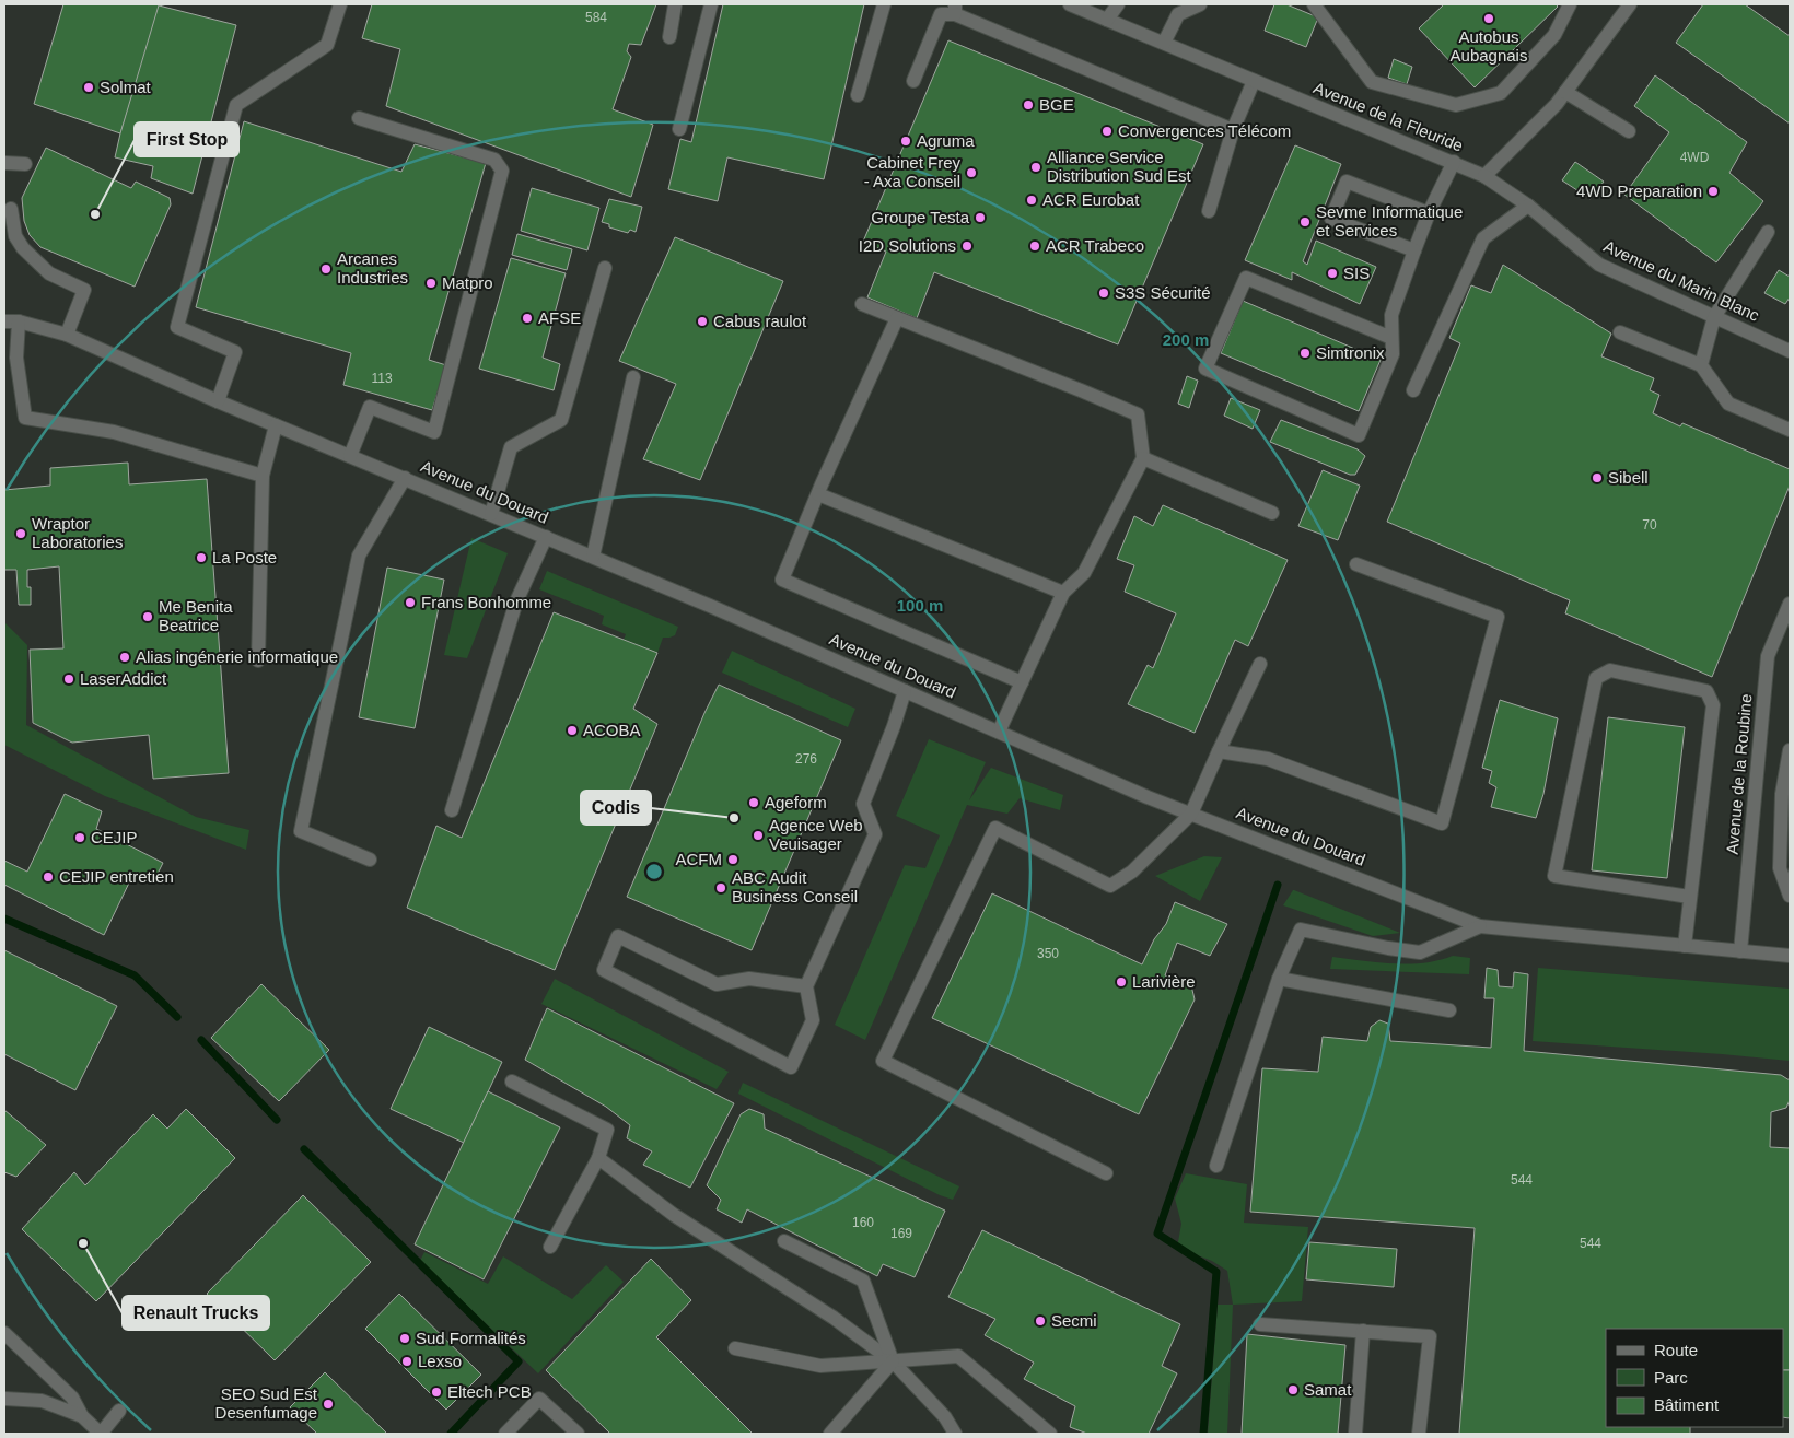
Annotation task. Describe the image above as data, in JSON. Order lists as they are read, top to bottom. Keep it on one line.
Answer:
{"streets":{"street":["Avenue de la Fleuride","Avenue du Marin Blanc","Avenue du Douard","Avenue de la Roubine"]},"crossings":[["Avenue de la Fleuride","Avenue du Marin Blanc"],["Avenue du Douard","Avenue de la Roubine"]],"places":["Autobus Aubagnais","Solmat","BGE","Convergences Télécom","Agruma","Alliance Service Distribution Sud Est","Cabinet Frey - Axa Conseil","4WD Preparation","ACR Eurobat","First Stop","Groupe Testa","Sevme Informatique et Services","I2D Solutions","ACR Trabeco","Arcanes Industries","SIS","Matpro","S3S Sécurité","AFSE","Cabus raulot","Simtronix","Sibell","Wraptor Laboratories","La Poste","Frans Bonhomme","Me Benita Beatrice","Alias ingénerie informatique","LaserAddict","ACOBA","Ageform","Codis","Agence Web Veuisager","CEJIP","ACFM","CEJIP entretien","ABC Audit Business Conseil","Larivière","Renault Trucks","Secmi","Sud Formalités","Lexso","Samat","Eltech PCB","SEO Sud Est Desenfumage"],"house_numbers":["584","4WD","113","70","276","350","544","160","169","544"],"legend":["Route","Parc","Bâtiment"],"rings":["200 m","100 m"]}
